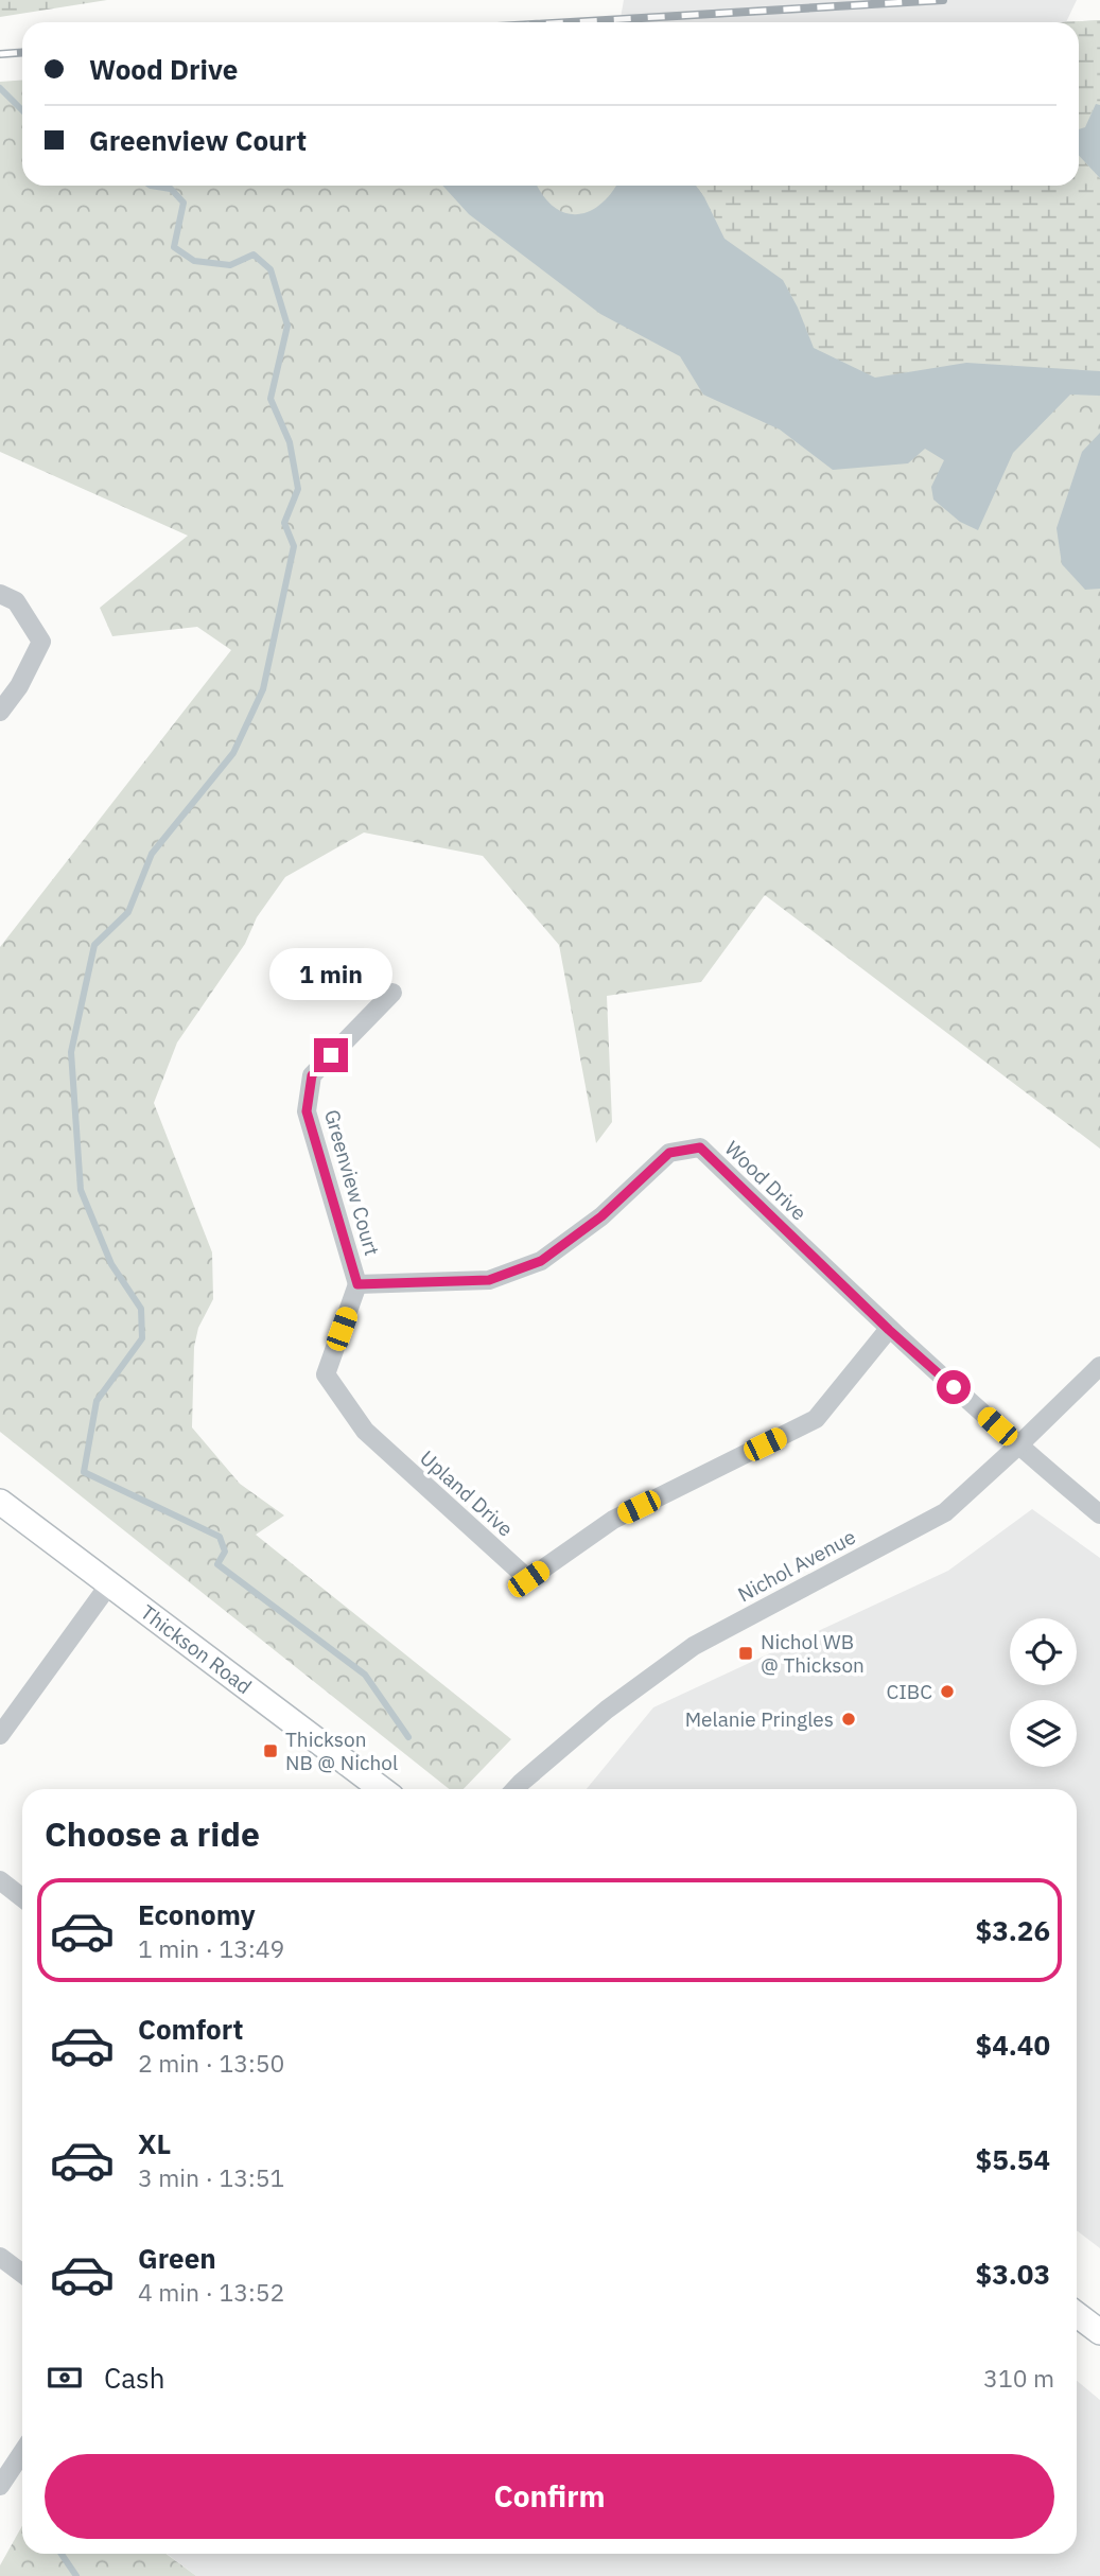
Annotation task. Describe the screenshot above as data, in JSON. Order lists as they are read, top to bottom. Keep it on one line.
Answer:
{"streets":{"main road":["Thickson Road"],"street":["Wood Drive","Greenview Court","Upland Drive","Nichol Avenue"]},"crossings":[["Wood Drive","Greenview Court"],["Wood Drive","Upland Drive"],["Wood Drive","Nichol Avenue"],["Greenview Court","Upland Drive"]],"places":{"transit":["Nichol WB @ Thickson","Thickson NB @ Nichol"],"other":["CIBC","Melanie Pringles"]},"page":{"banner":["Wood Drive","Greenview Court"],"bubble":"1 min","heading":"Choose a ride","list":[{"name":"Economy","note":"1 min · 13:49","value":"$3.26"},{"name":"Comfort","note":"2 min · 13:50","value":"$4.40"},{"name":"XL","note":"3 min · 13:51","value":"$5.54"},{"name":"Green","note":"4 min · 13:52","value":"$3.03"}],"pay":["Cash","310 m"],"buttons":"Confirm"}}
